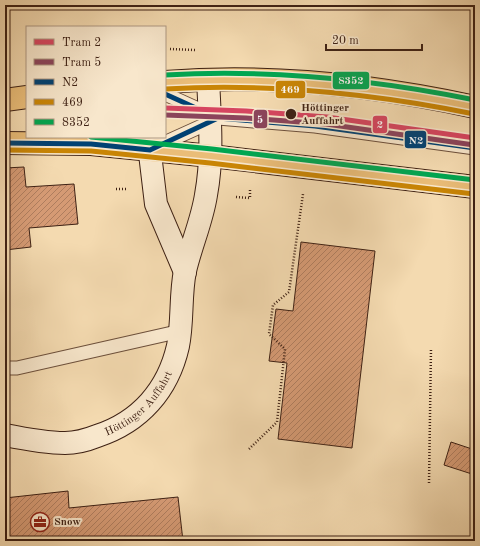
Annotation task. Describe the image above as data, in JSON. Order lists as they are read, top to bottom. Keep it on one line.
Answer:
{"streets":{"street":["Höttinger Auffahrt"]},"places":{"other":["Höttinger Auffahrt"],"office":["Snow"]},"lines":["transit line 8352","transit line 469","transit line N2","tram line 2","tram line 5"],"legend":["Tram 2","Tram 5","N2","469","8352"],"scale_bar":"20 m"}
